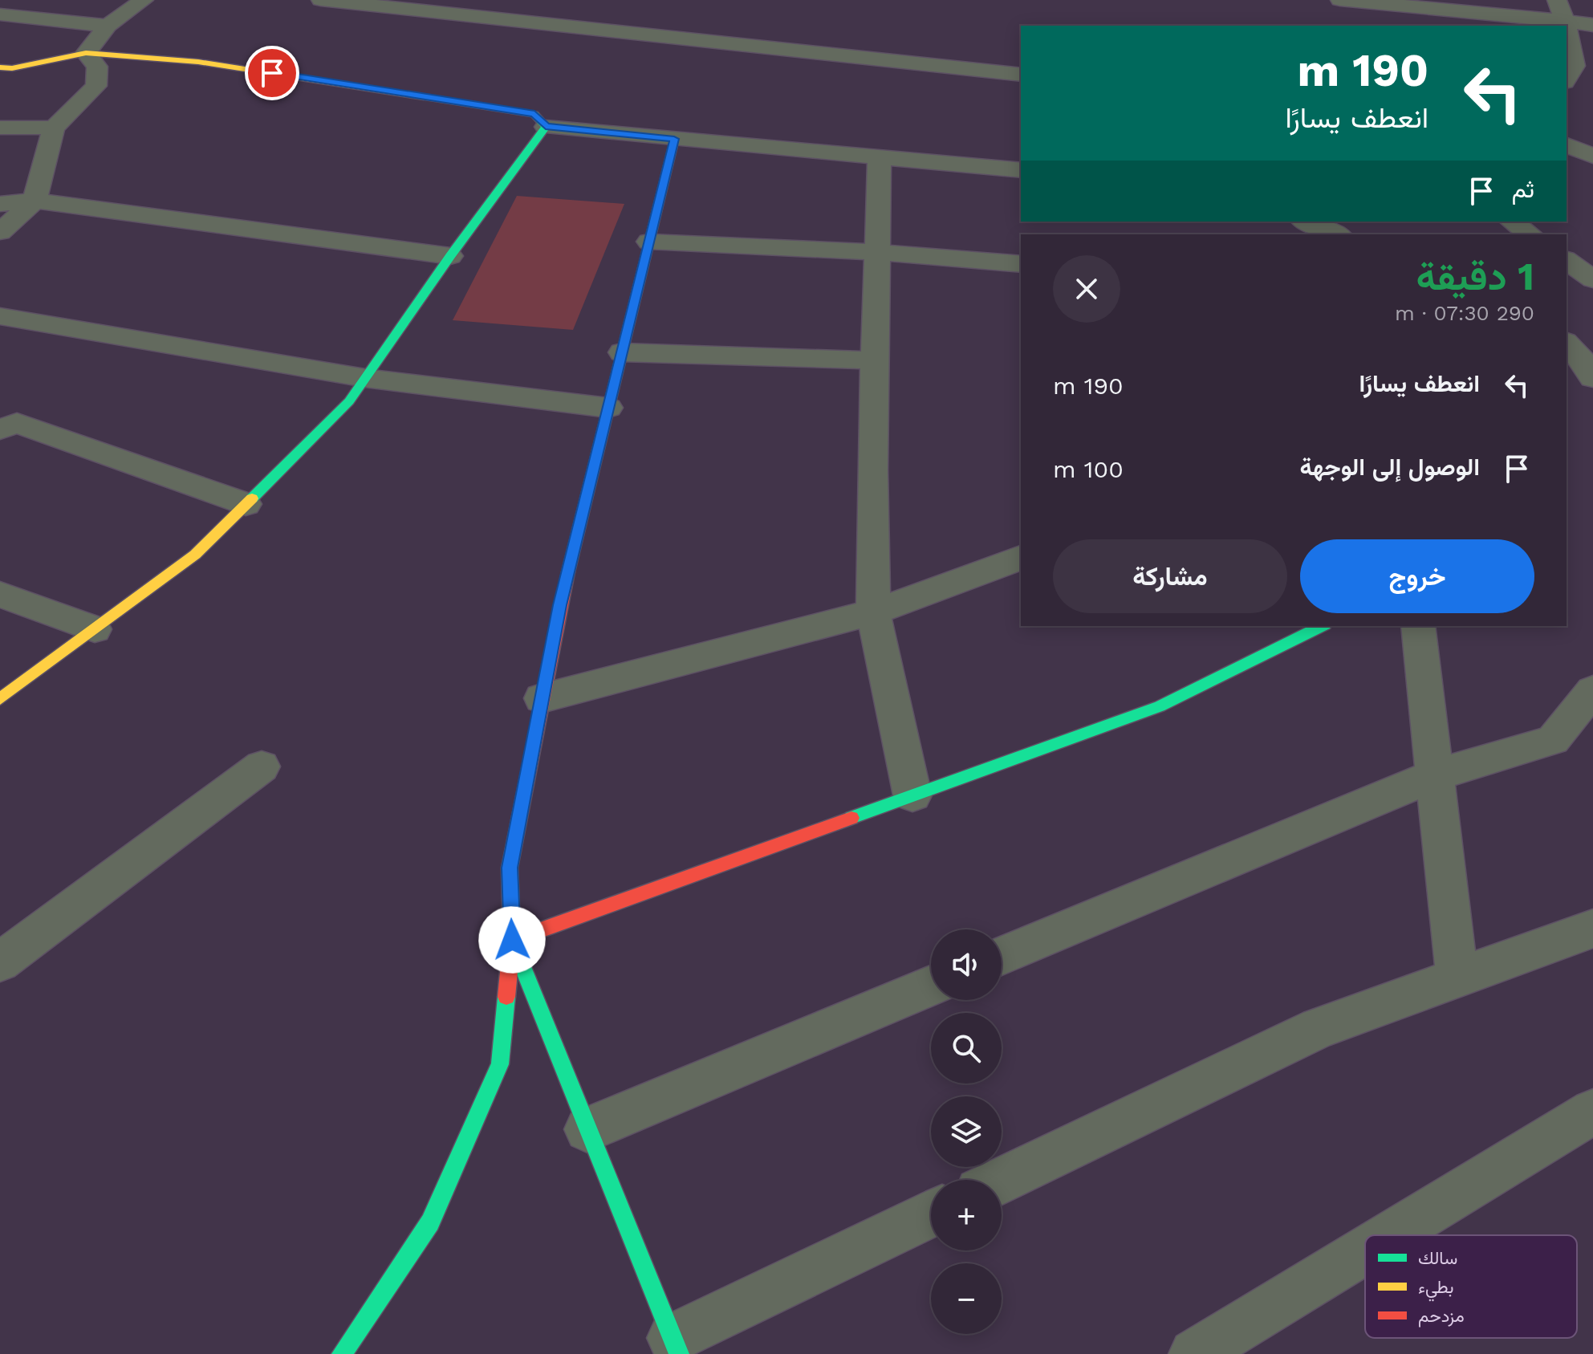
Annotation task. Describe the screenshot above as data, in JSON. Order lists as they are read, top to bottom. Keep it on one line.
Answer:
{"legend":["سالك","بطيء","مزدحم"],"page":{"turn":["190 m","انعطف يسارًا"],"then":"ثم","heading":["1 دقيقة","290 m · 07:30"],"list":[{"name":"انعطف يسارًا","value":"190 m"},{"name":"الوصول إلى الوجهة","value":"100 m"}],"buttons":["خروج","مشاركة"],"map_buttons":["+","−"]}}
